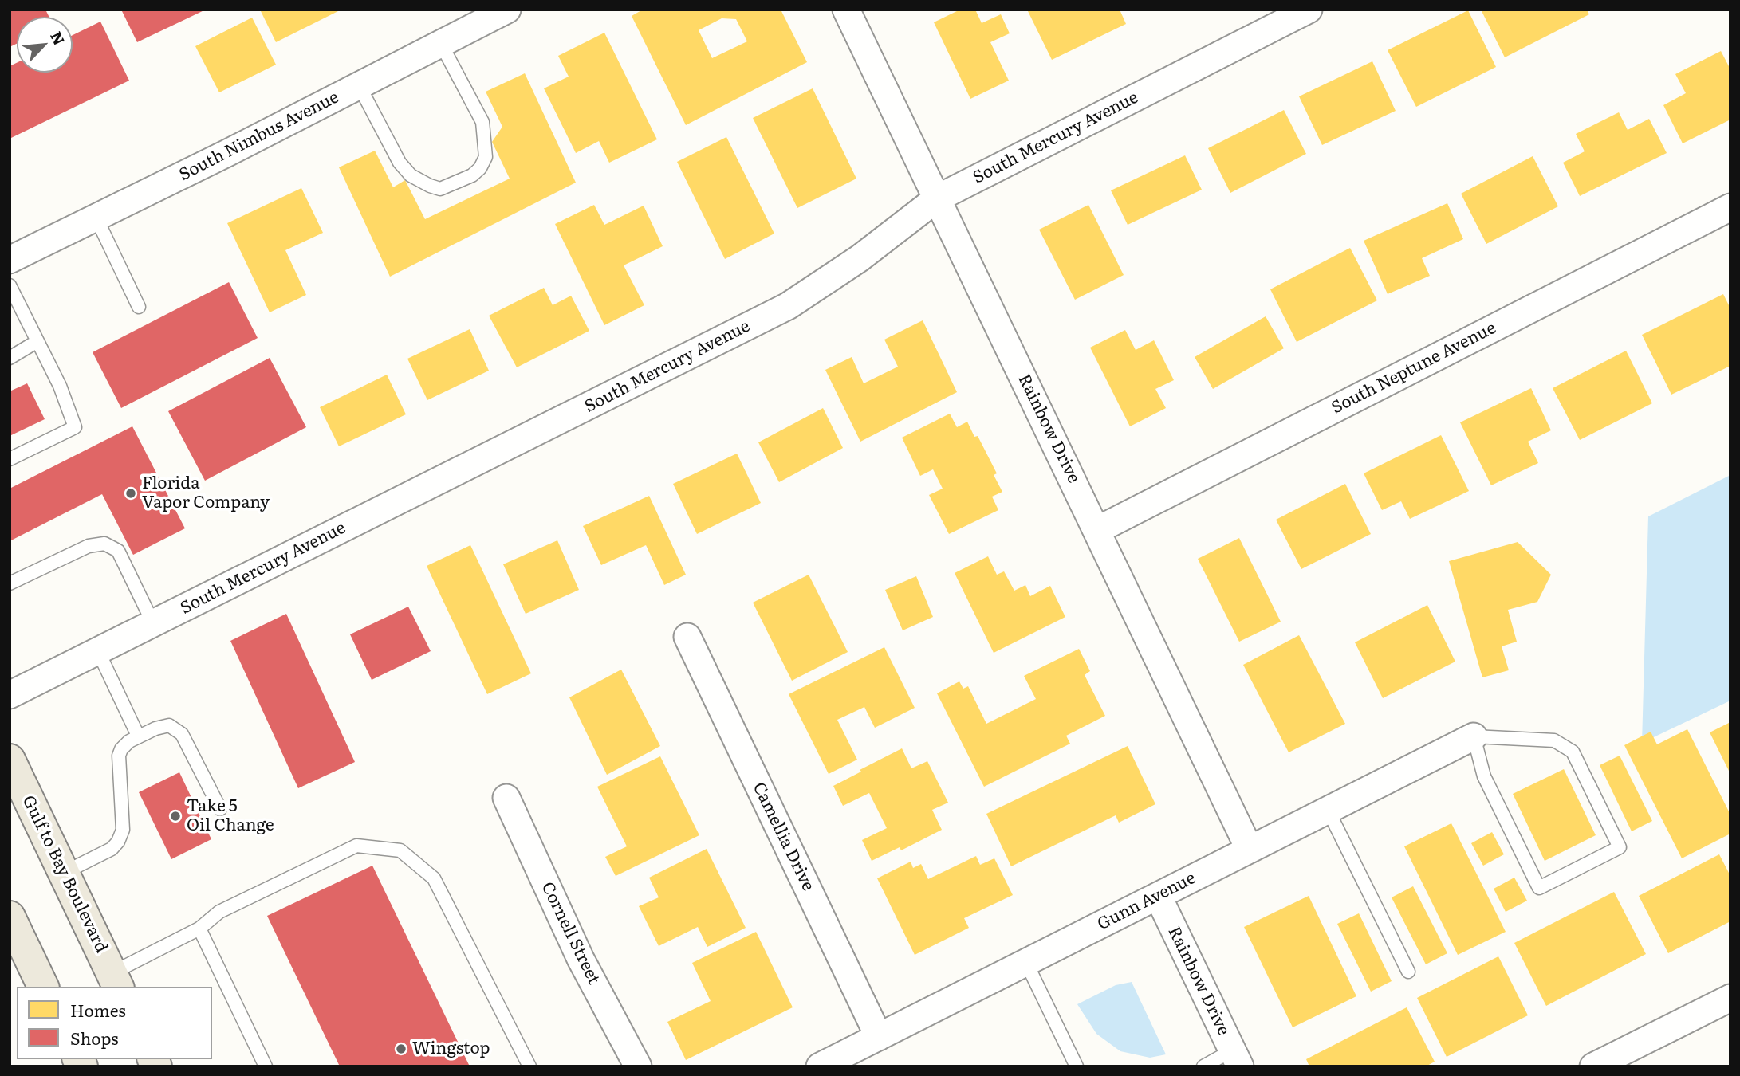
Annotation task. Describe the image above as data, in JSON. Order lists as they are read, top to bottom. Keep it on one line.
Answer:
{"streets":{"main road":["Gulf to Bay Boulevard"],"street":["South Nimbus Avenue","South Mercury Avenue","South Neptune Avenue","Rainbow Drive","Camellia Drive","Gunn Avenue","Cornell Street"]},"crossings":[["South Mercury Avenue","Rainbow Drive"],["South Neptune Avenue","Rainbow Drive"],["Rainbow Drive","Gunn Avenue"],["Camellia Drive","Gunn Avenue"]],"places":["Florida Vapor Company","Take 5 Oil Change","Wingstop"],"legend":["Homes","Shops"],"north":"top right"}
